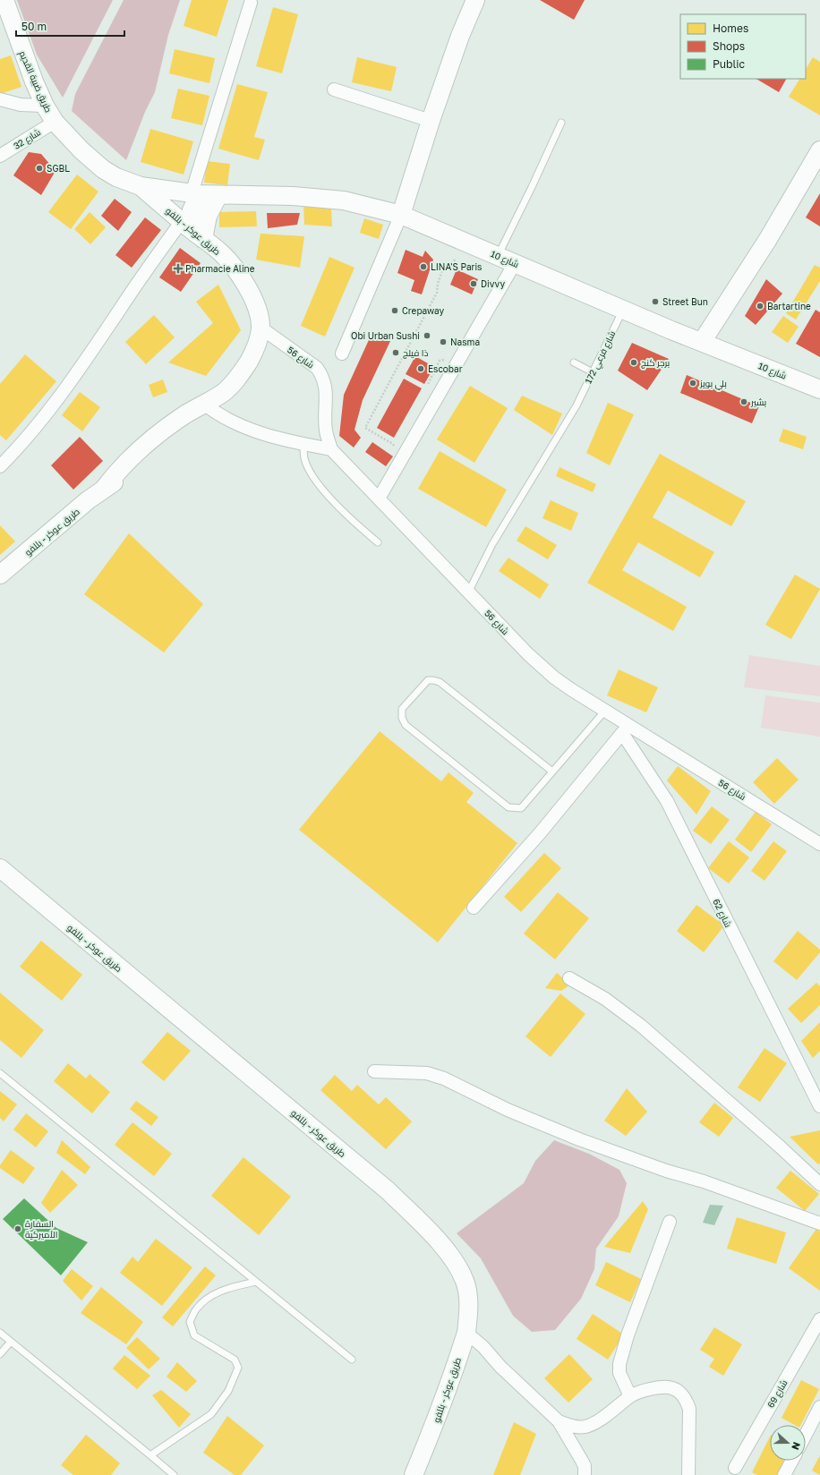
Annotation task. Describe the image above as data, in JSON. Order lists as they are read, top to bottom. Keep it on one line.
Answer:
{"streets":{"street":["طريق ضبية القديم","شارع 32","طريق عوكر - بللفو","شارع 10","شارع 56","شارع 62","شارع 69"],"lane":["شارع فرعي 172"]},"crossings":[["طريق ضبية القديم","شارع 32"],["طريق ضبية القديم","طريق عوكر - بللفو"],["طريق ضبية القديم","شارع 10"],["طريق عوكر - بللفو","شارع 10"],["طريق عوكر - بللفو","شارع 56"],["شارع 10","شارع فرعي 172"],["شارع 56","شارع فرعي 172"],["شارع 56","شارع 62"]],"places":{"other":["SGBL","LINA'S Paris","Divvy","Street Bun","Bartartine","Crepaway","Obi Urban Sushi","Nasma","ذا فيلج","برجر كنج","Escobar","بلي بويز","بشير","السفارة الأميركية"],"health":["Pharmacie Aline"]},"legend":["Homes","Shops","Public"],"scale_bar":"50 m","north":"right"}
